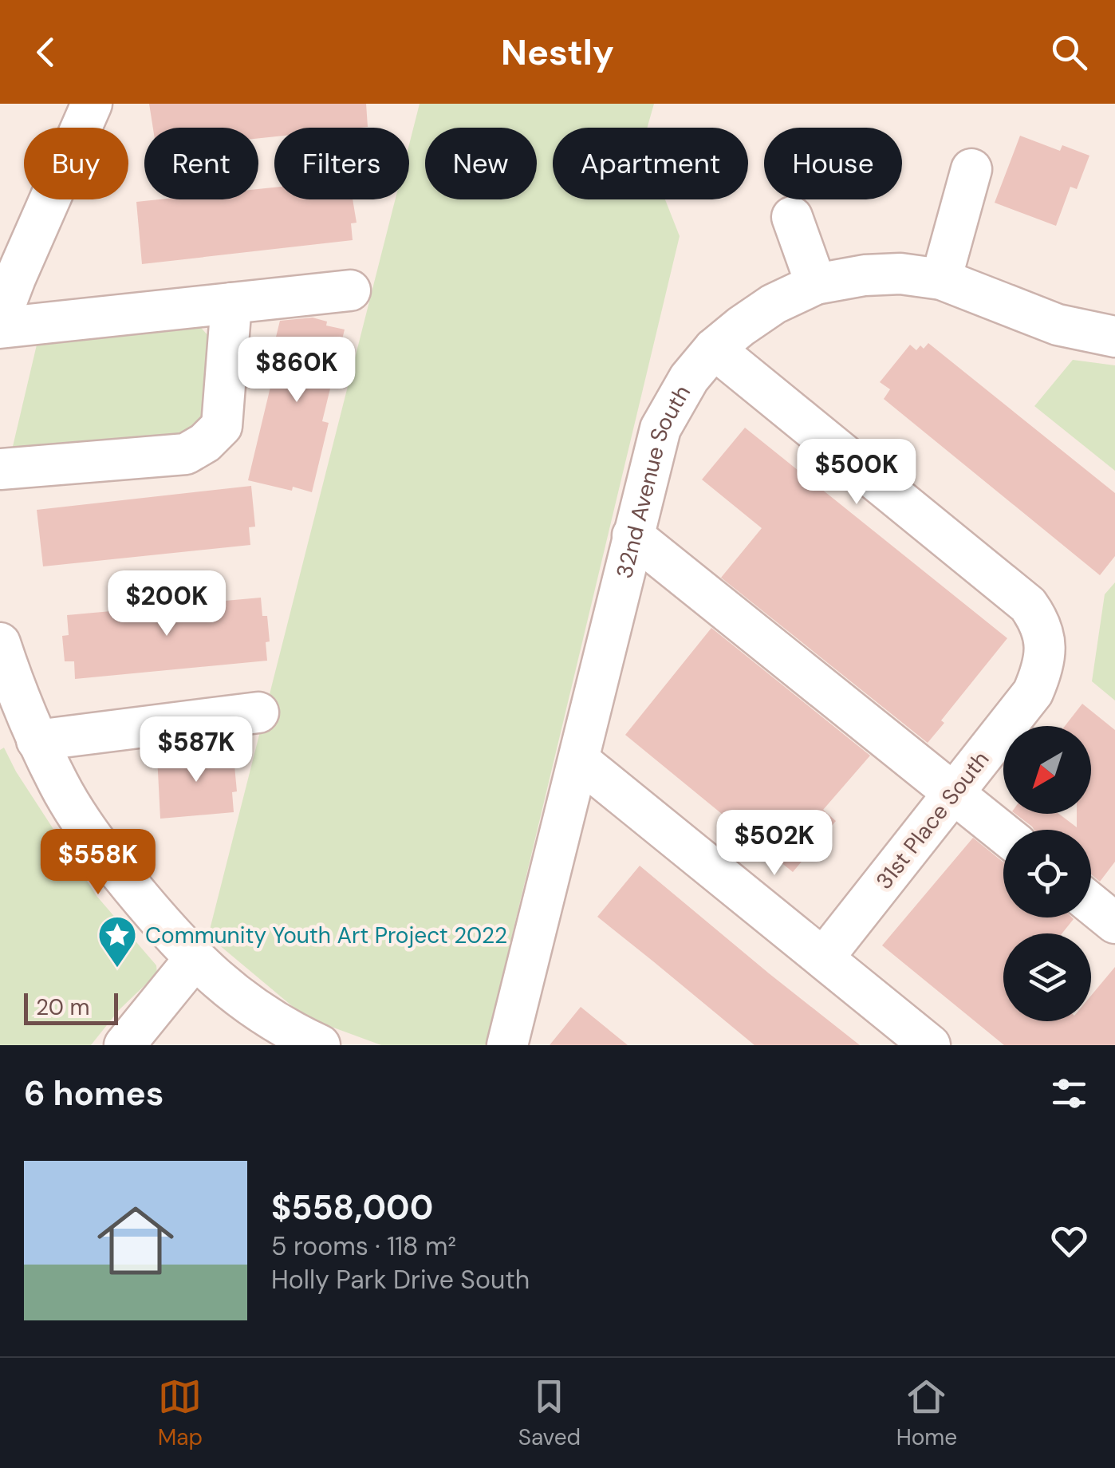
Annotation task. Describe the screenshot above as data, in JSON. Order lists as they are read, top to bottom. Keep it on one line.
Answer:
{"streets":{"street":["32nd Avenue South","31st Place South"]},"crossings":[["32nd Avenue South","31st Place South"]],"places":{"place":["Community Youth Art Project 2022"]},"scale_bar":"20 m","north":"bottom left","page":{"header":"Nestly","chip":["Buy","Rent","Filters","New","Apartment","House"],"price":["$860K","$500K","$200K","$587K","$502K","$558K"],"scale":"20 m","heading":"6 homes","list":[{"name":"$558,000","note":"5 rooms · 118 m² · Holly Park Drive South"}],"tabs":["Map","Saved","Home"]}}
